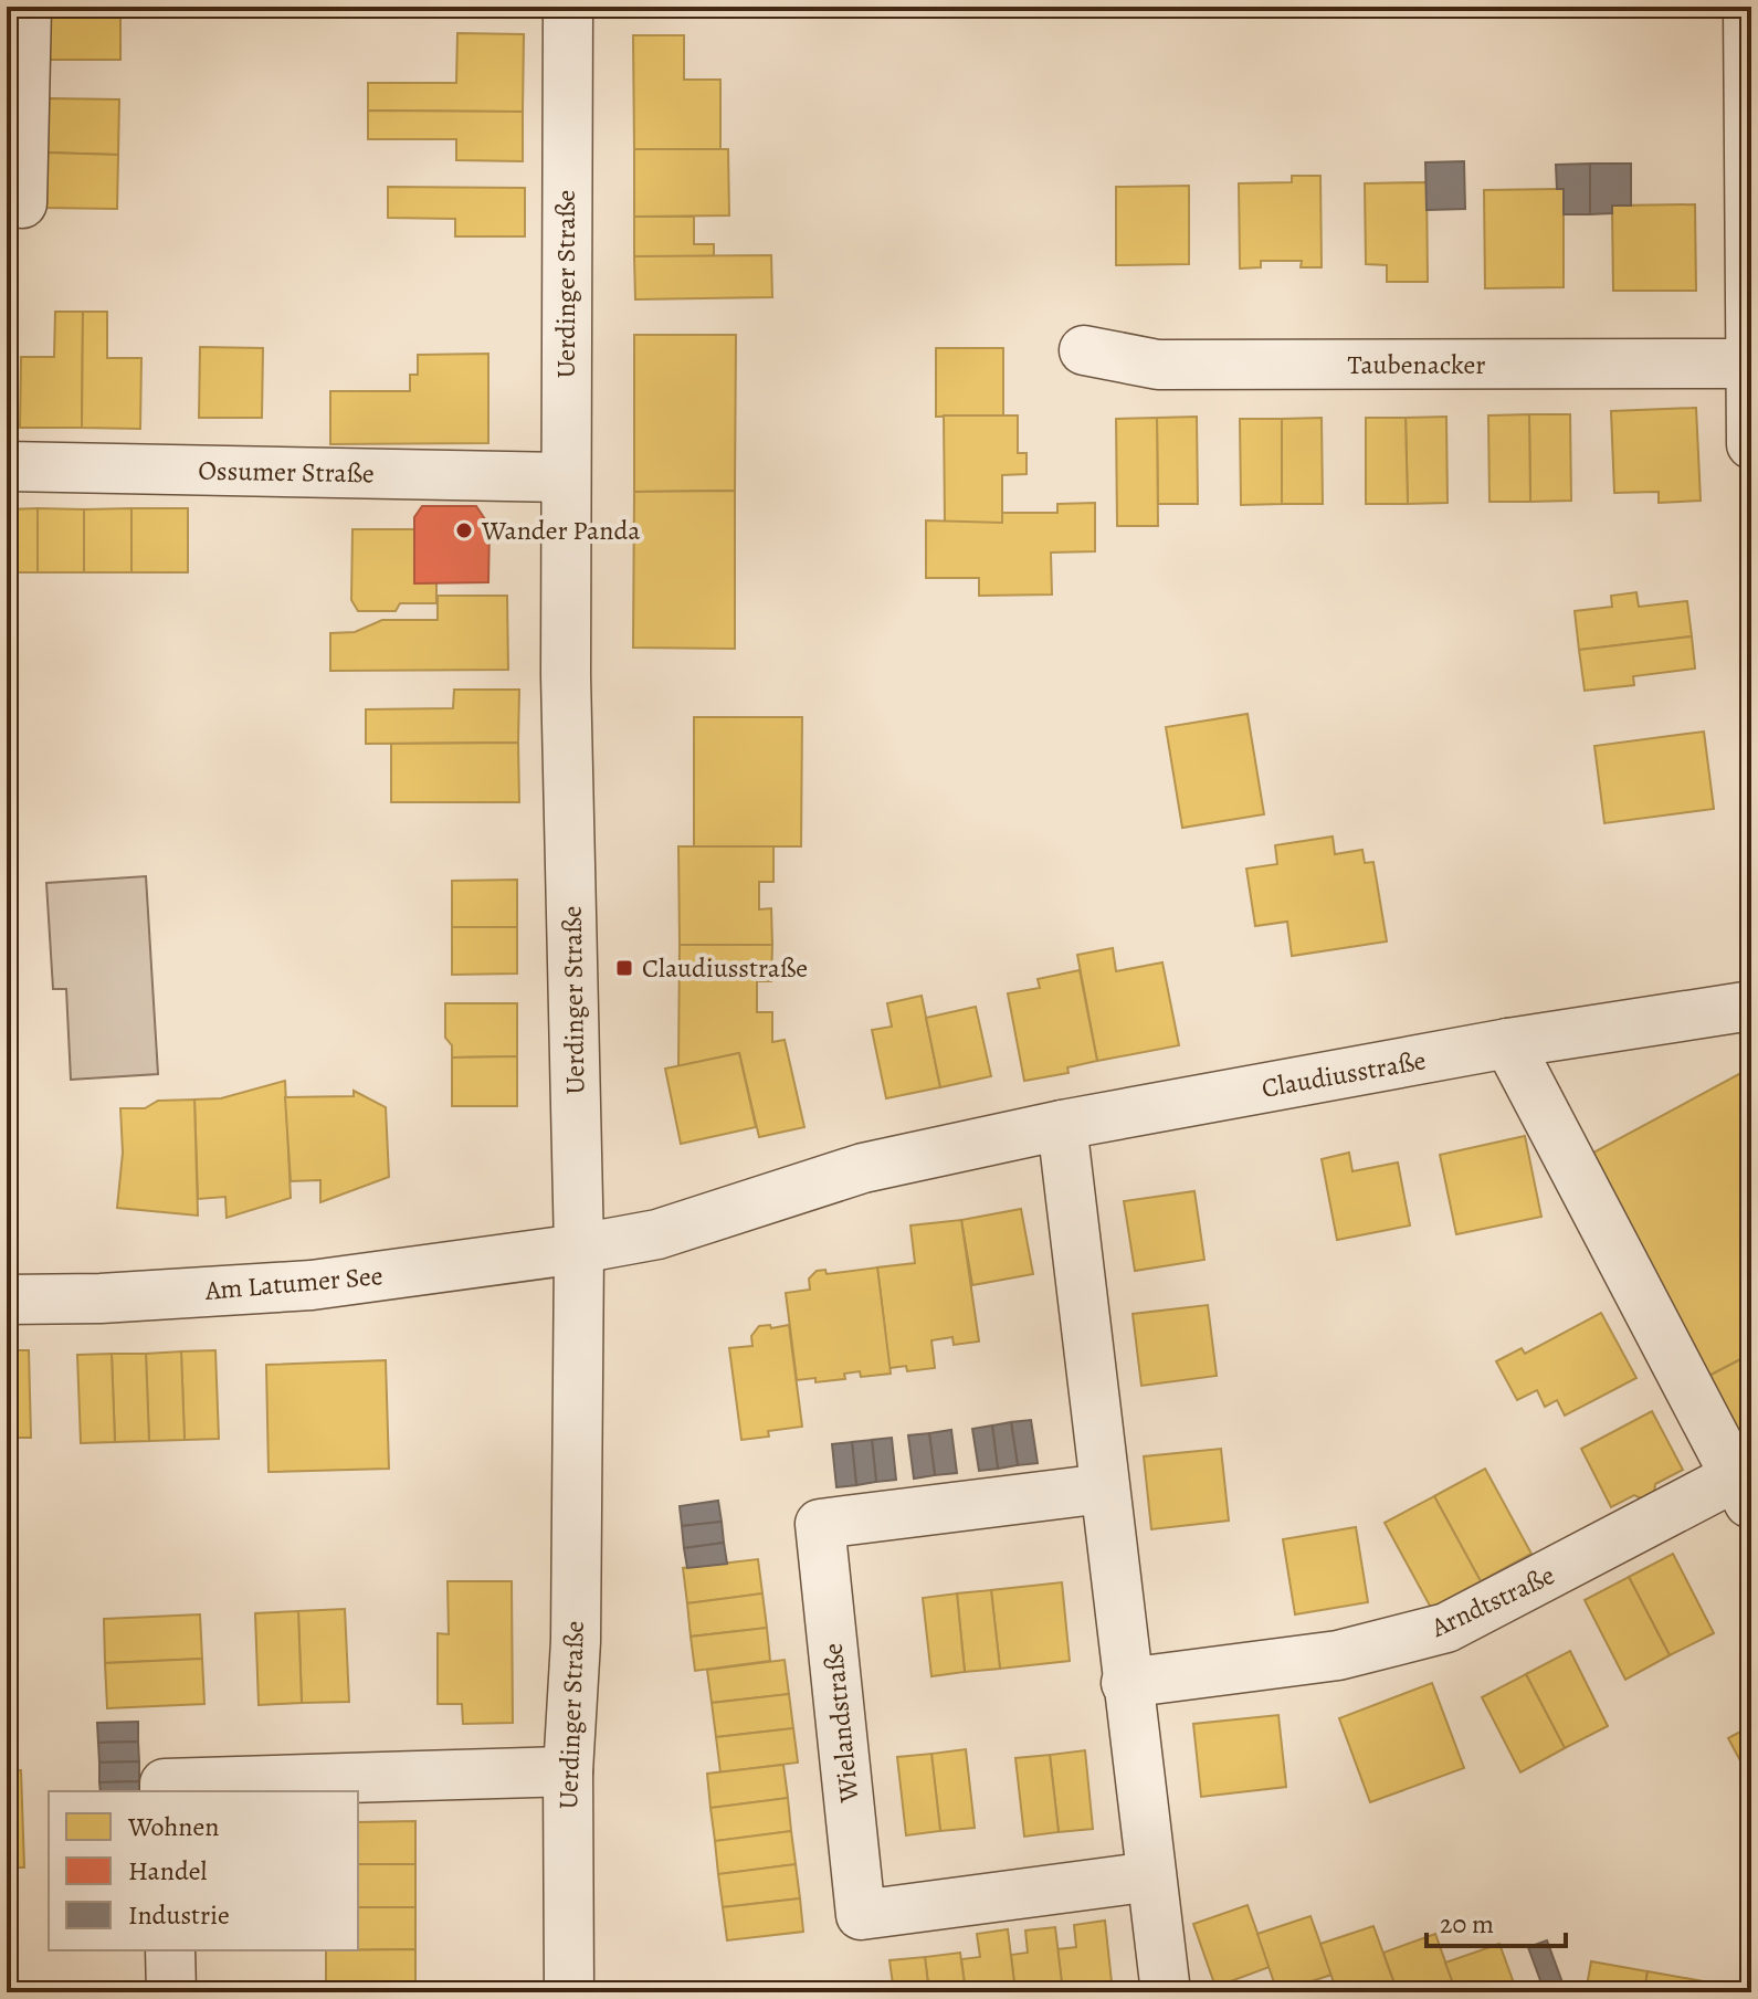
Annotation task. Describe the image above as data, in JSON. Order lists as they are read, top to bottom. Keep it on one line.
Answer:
{"streets":{"street":["Uerdinger Straße","Taubenacker","Ossumer Straße","Claudiusstraße","Am Latumer See","Arndtstraße","Wielandstraße"]},"crossings":[["Uerdinger Straße","Ossumer Straße"],["Uerdinger Straße","Claudiusstraße"],["Uerdinger Straße","Am Latumer See"],["Claudiusstraße","Am Latumer See"],["Claudiusstraße","Arndtstraße"]],"places":{"other":["Wander Panda"],"transit":["Claudiusstraße"]},"legend":["Wohnen","Handel","Industrie"],"scale_bar":"20 m"}
